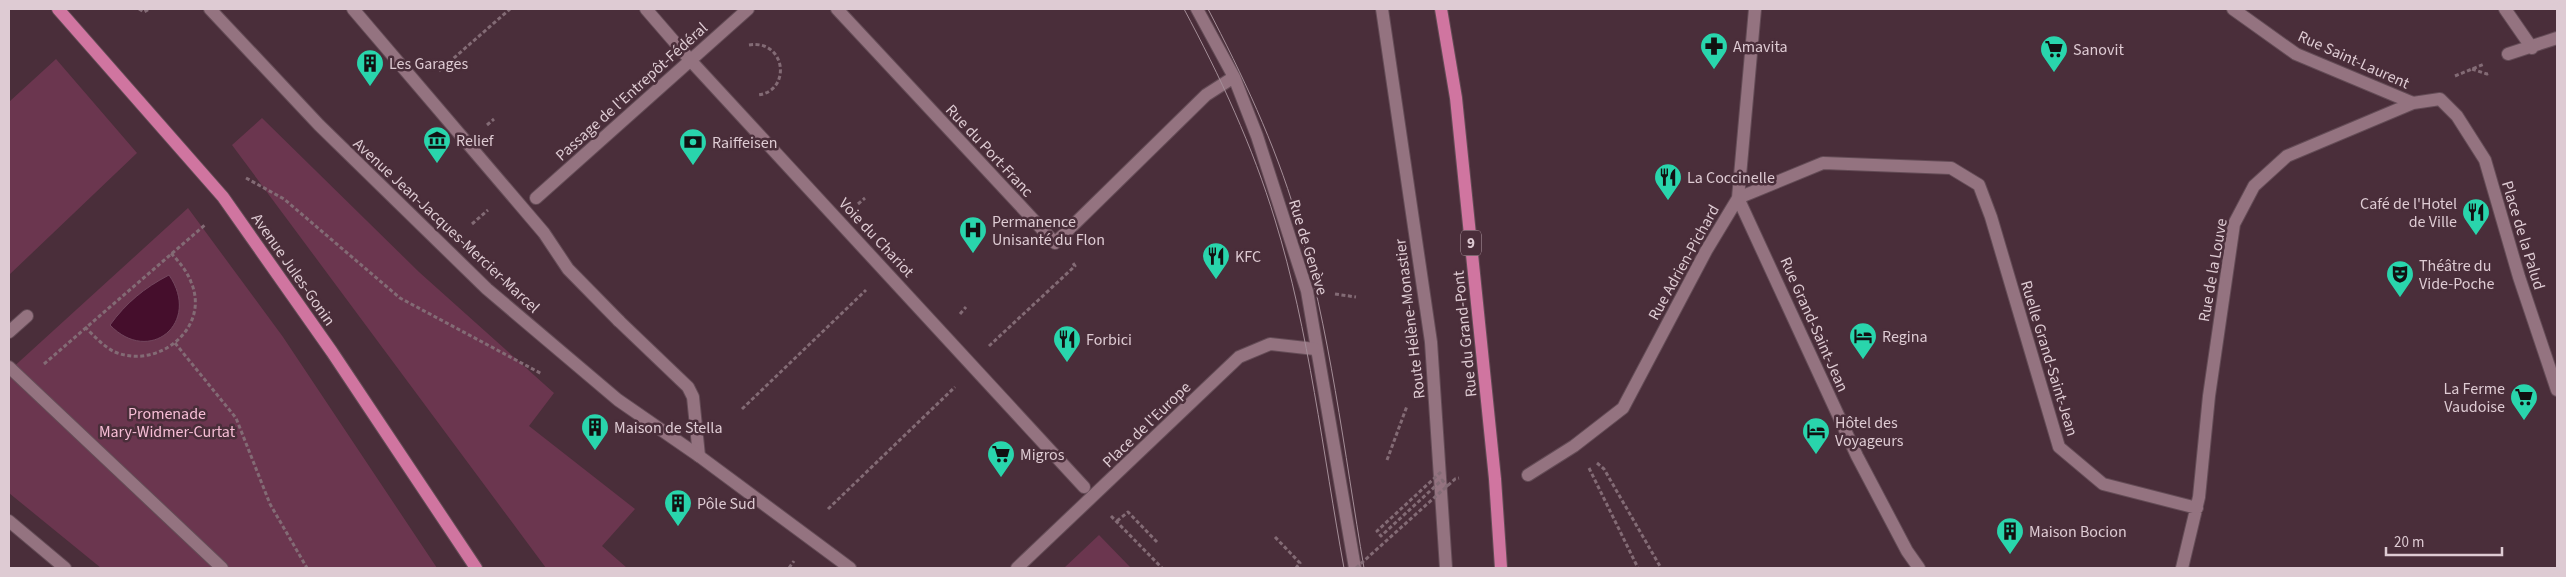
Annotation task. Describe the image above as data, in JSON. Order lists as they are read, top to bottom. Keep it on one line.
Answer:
{"streets":{"main road":["9","Avenue Jules-Gonin","Rue du Grand-Pont"],"street":["Rue Saint-Laurent","Passage de l'Entrepôt-Fédéral","Rue du Port-Franc","Avenue Jean-Jacques-Mercier-Marcel","Place de la Palud","Voie du Chariot","Rue de Genève","Rue Adrien-Pichard","Rue de la Louve","Route Hélène-Monastier","Rue Grand-Saint-Jean","Ruelle Grand-Saint-Jean","Place de l'Europe"]},"crossings":[["Rue Saint-Laurent","Rue de la Louve"],["Passage de l'Entrepôt-Fédéral","Voie du Chariot"],["Place de la Palud","Rue de la Louve"],["Rue de Genève","Place de l'Europe"],["Rue Adrien-Pichard","Rue Grand-Saint-Jean"],["Rue Adrien-Pichard","Ruelle Grand-Saint-Jean"],["Rue de la Louve","Ruelle Grand-Saint-Jean"],["Rue Grand-Saint-Jean","Ruelle Grand-Saint-Jean"]],"parks":["Promenade Mary-Widmer-Curtat"],"places":{"pharmacy":["Amavita"],"supermarket":["Sanovit","La Ferme Vaudoise","Migros"],"building":["Les Garages","Maison de Stella","Pôle Sud","Maison Bocion"],"museum":["Relief"],"bank":["Raiffeisen"],"restaurant":["La Coccinelle","Café de l'Hotel de Ville","KFC","Forbici"],"hospital":["Permanence Unisanté du Flon"],"theatre":["Théâtre du Vide-Poche"],"hotel":["Regina","Hôtel des Voyageurs"]},"scale_bar":"20 m"}
